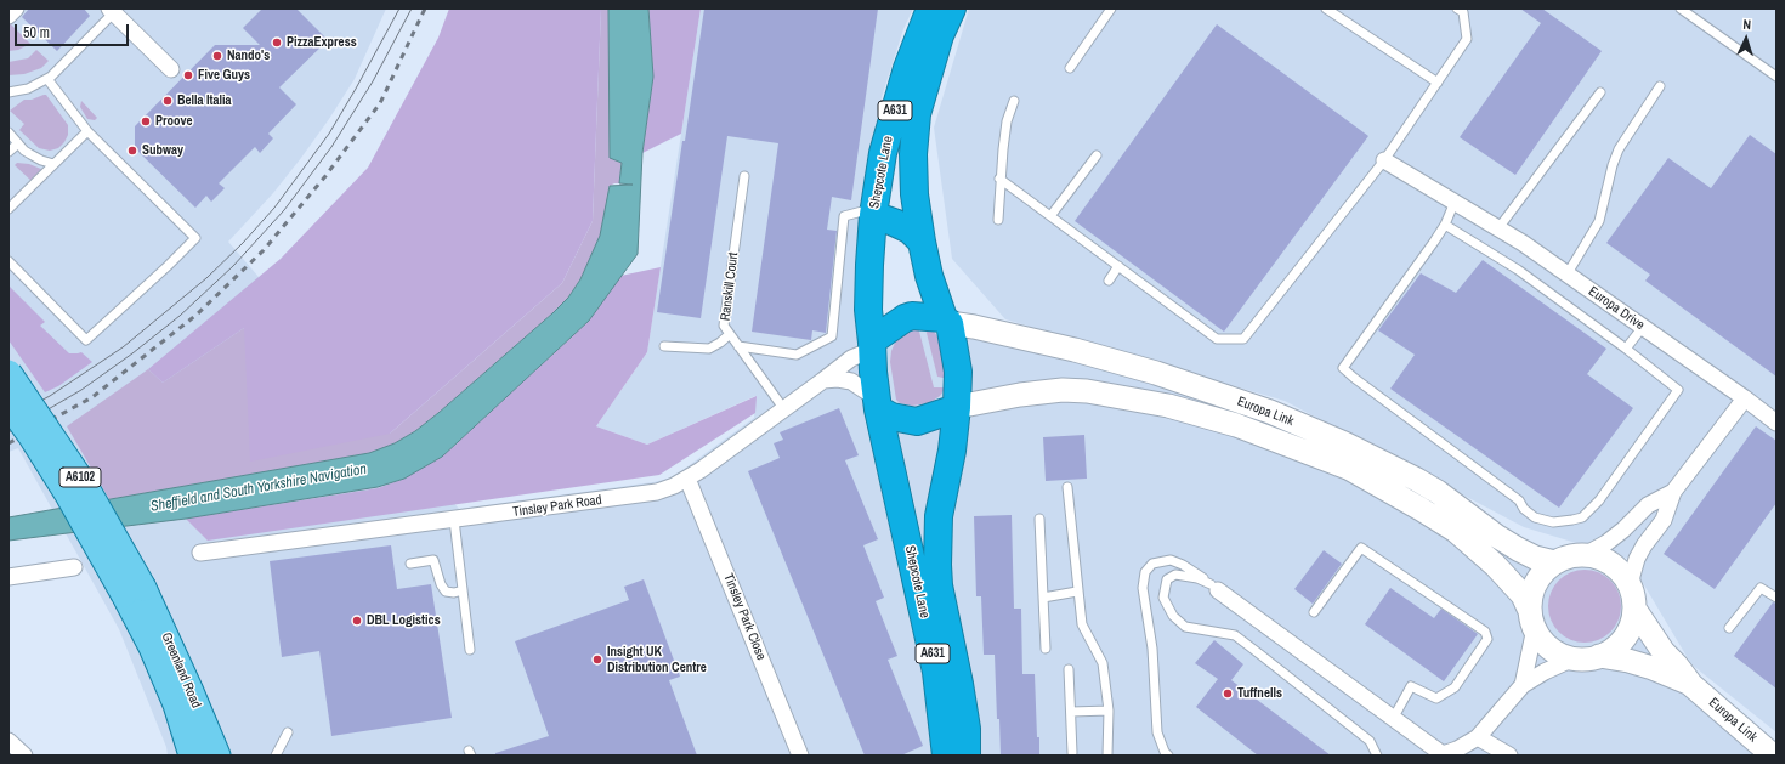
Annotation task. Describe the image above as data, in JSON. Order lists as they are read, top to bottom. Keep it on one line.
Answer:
{"streets":{"highway":["A631","Shepcote Lane"],"main road":["A6102","Greenland Road"],"street":["Europa Drive","Europa Link","Tinsley Park Road","Tinsley Park Close"],"lane":["Ranskill Court"]},"crossings":[["Shepcote Lane","Europa Link"],["Shepcote Lane","Tinsley Park Road"],["Ranskill Court","Tinsley Park Road"],["Europa Link","Tinsley Park Road"],["A6102","Greenland Road"],["Tinsley Park Road","Tinsley Park Close"]],"water":["Sheffield and South Yorkshire Navigation"],"places":["PizzaExpress","Nando's","Five Guys","Bella Italia","Proove","Subway","DBL Logistics","Insight UK Distribution Centre","Tuffnells"],"scale_bar":"50 m","north":"top"}
